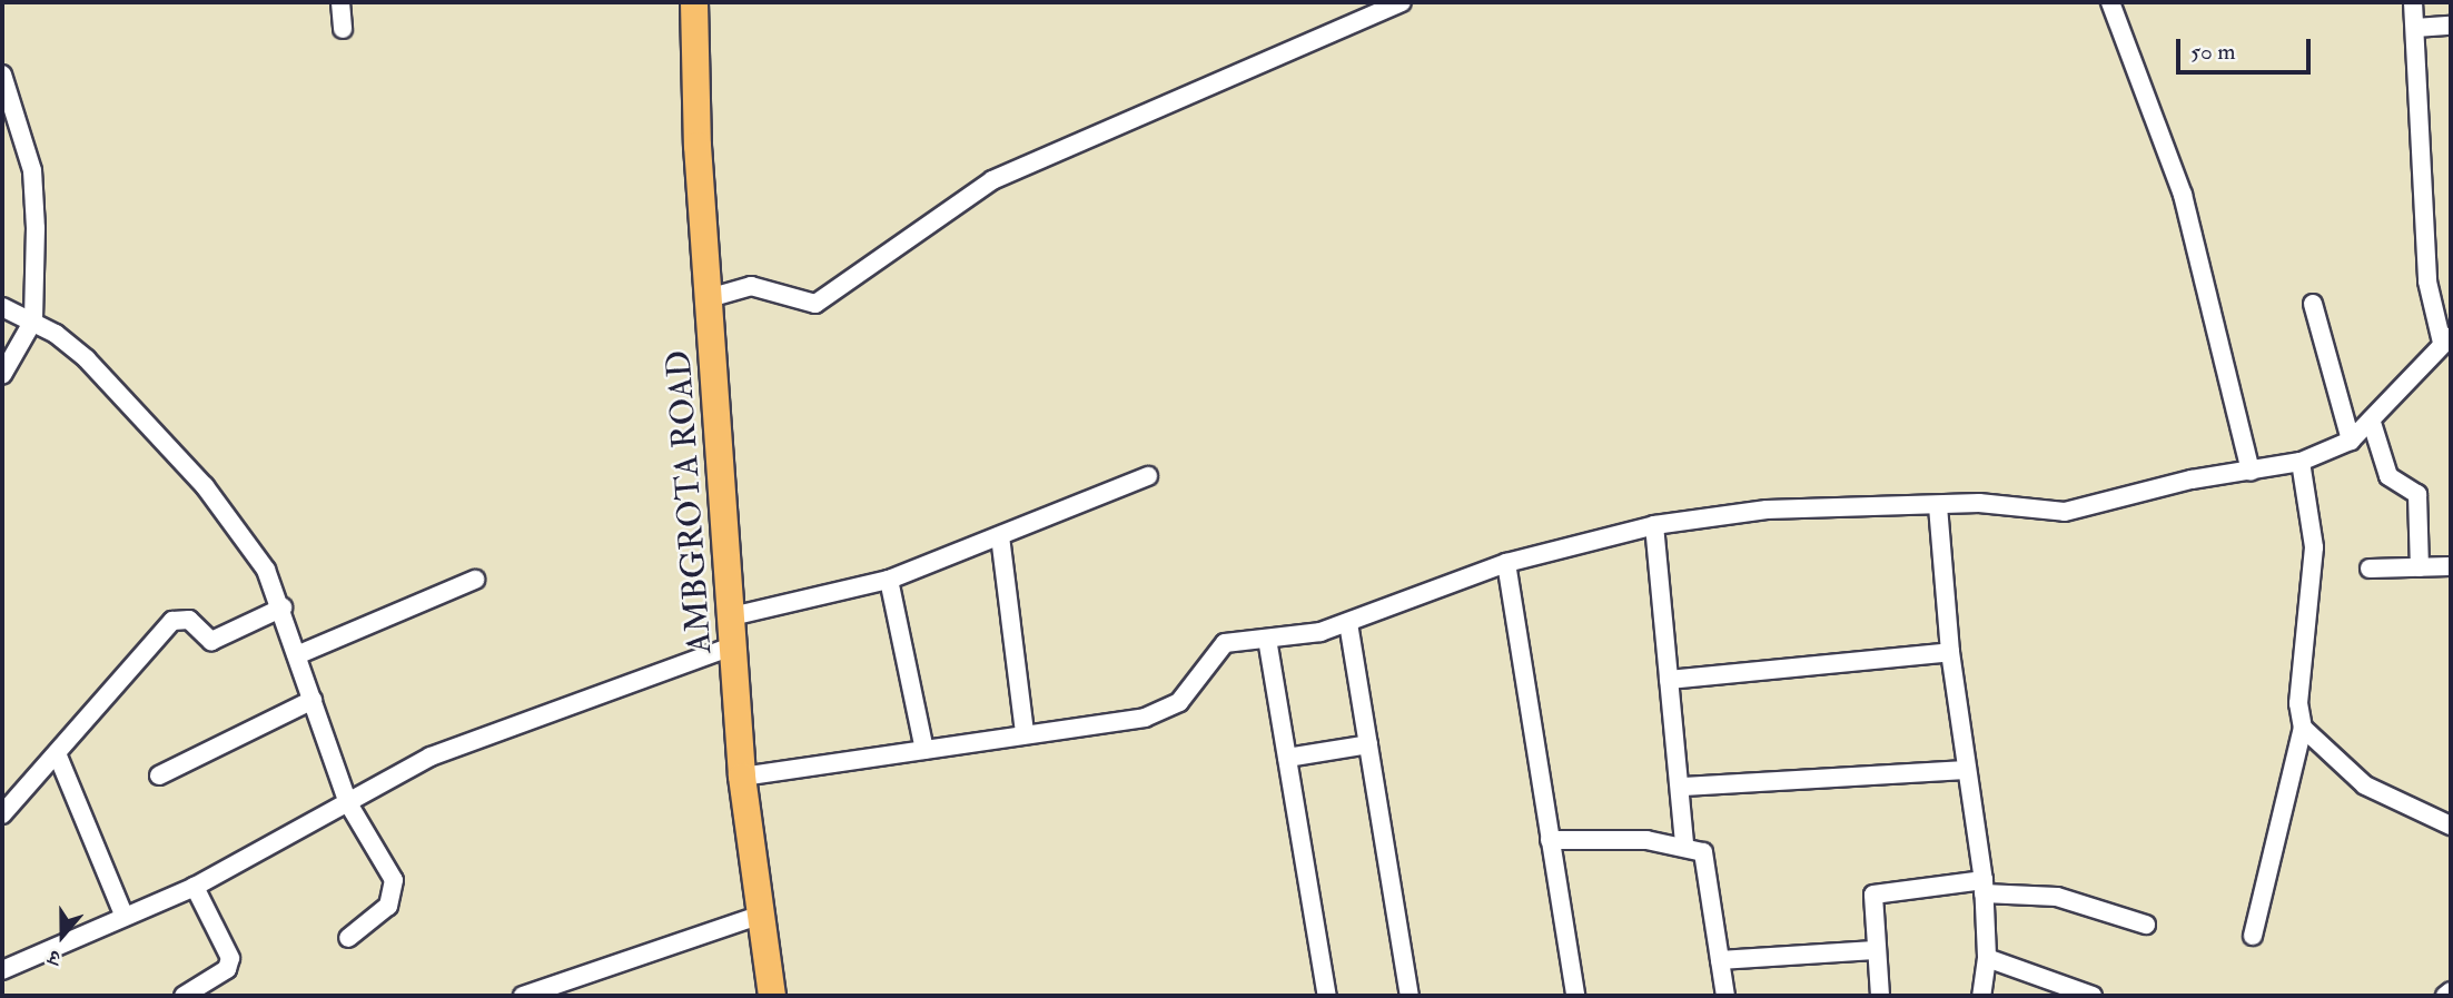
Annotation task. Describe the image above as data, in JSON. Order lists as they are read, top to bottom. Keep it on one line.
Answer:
{"streets":{"main road":["AMBGROTA ROAD"]},"scale_bar":"50 m","north":"bottom"}
